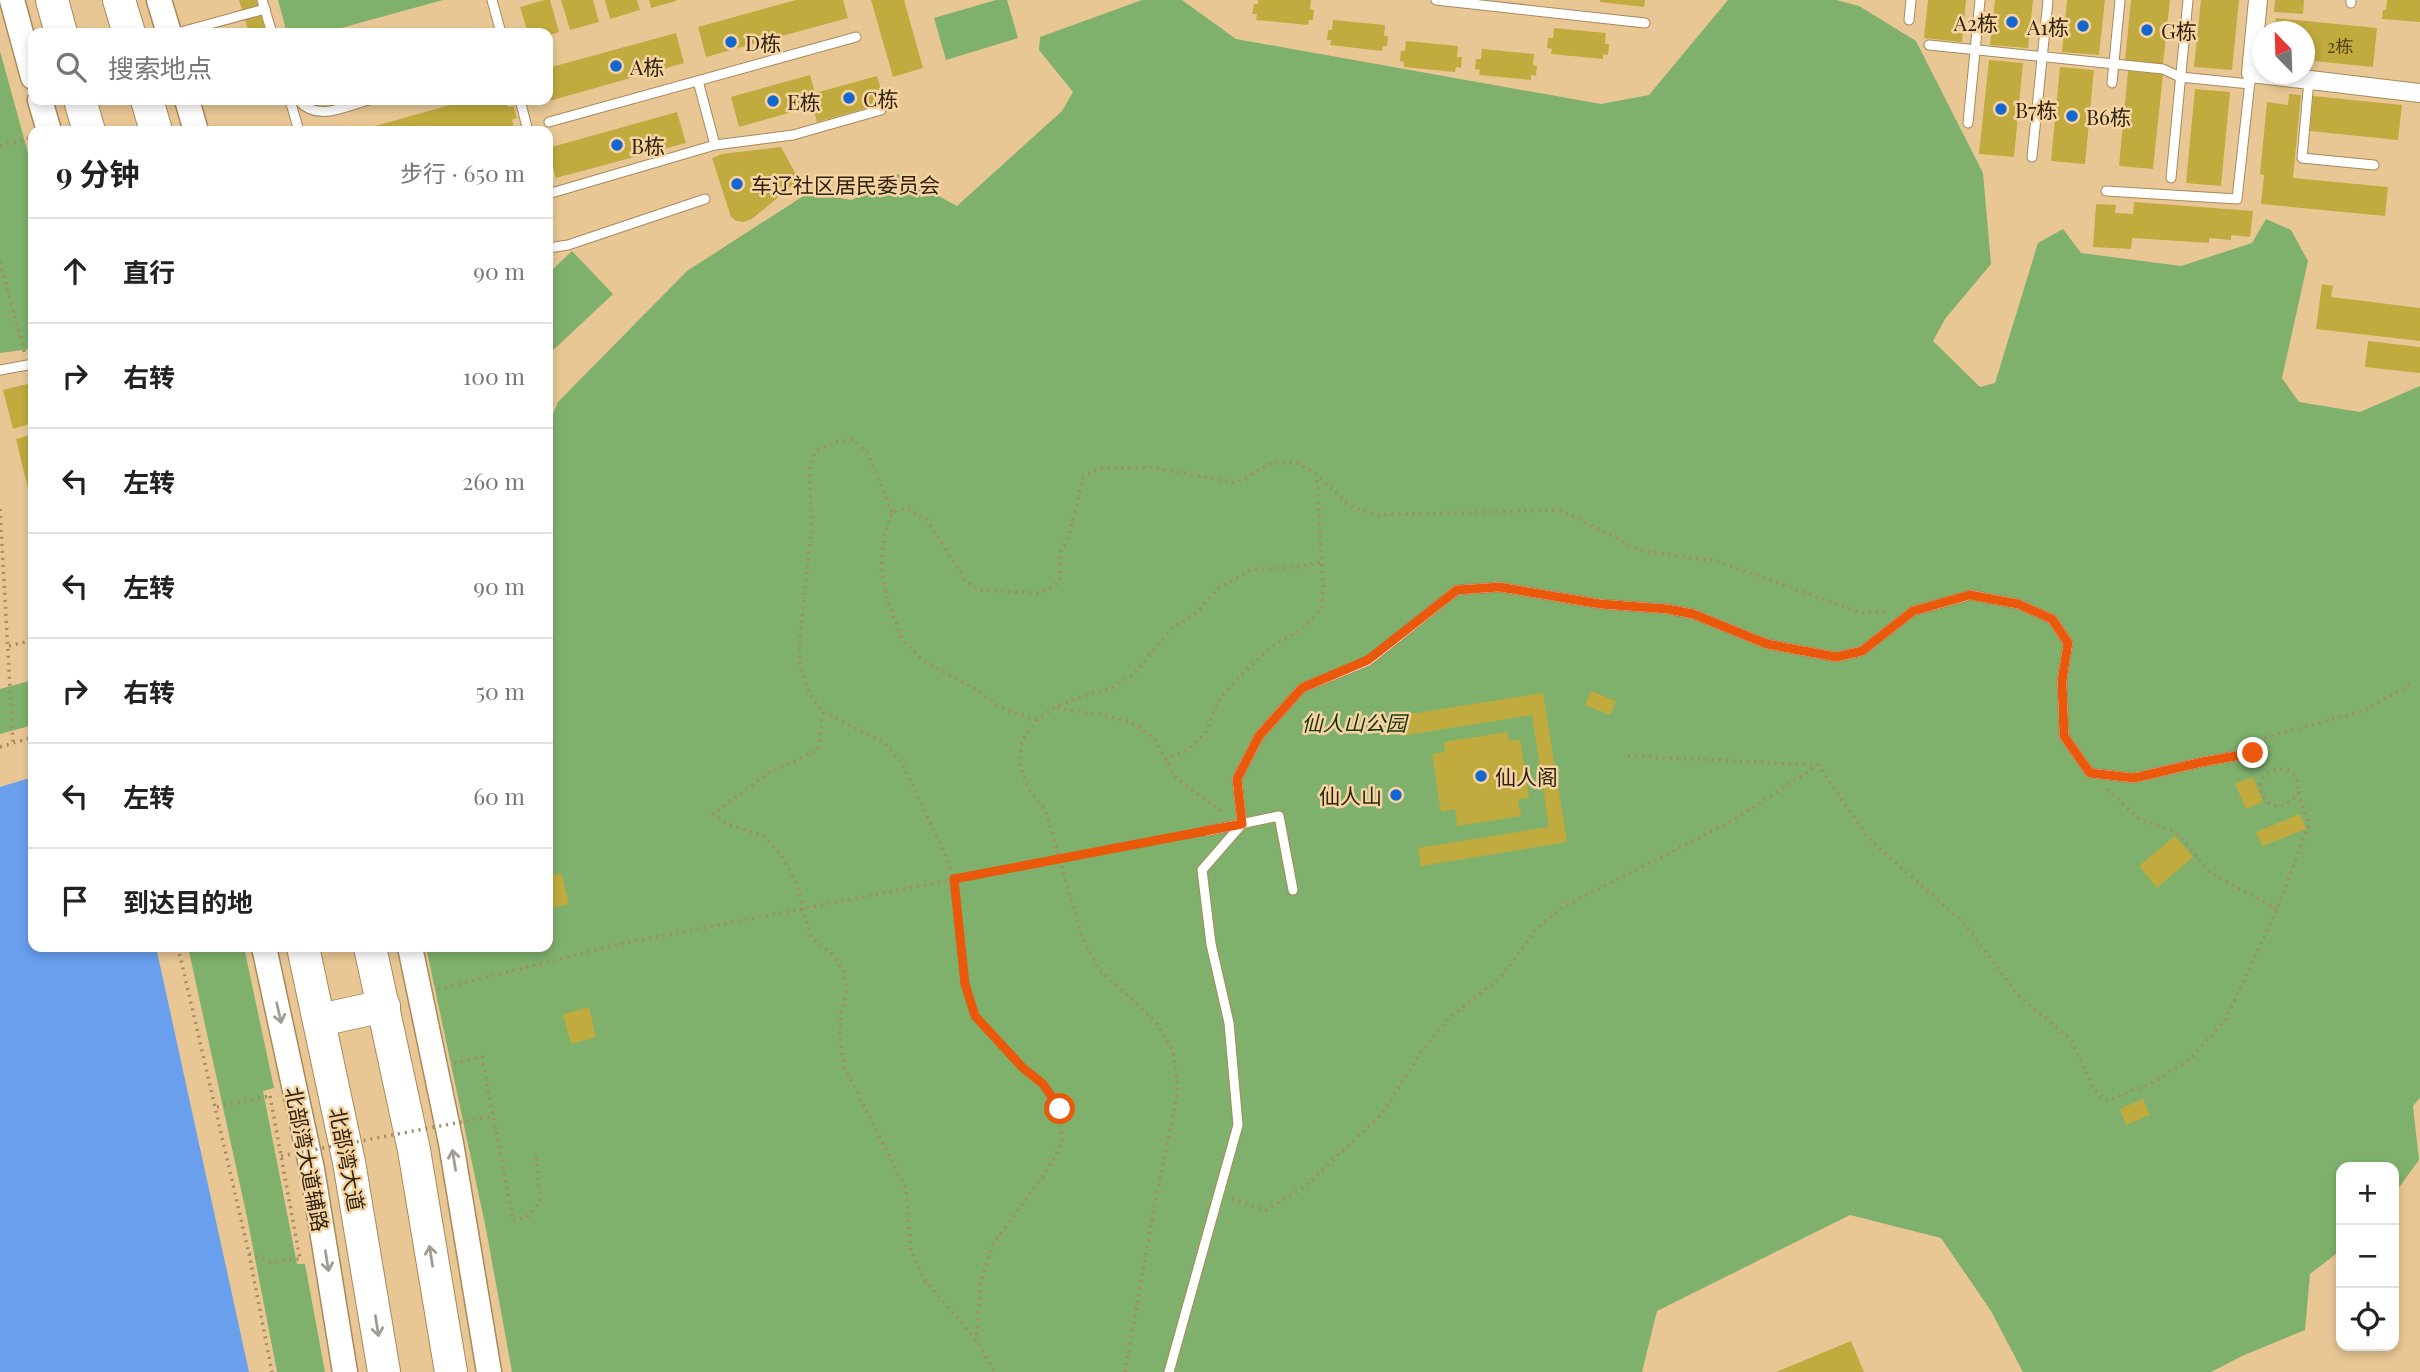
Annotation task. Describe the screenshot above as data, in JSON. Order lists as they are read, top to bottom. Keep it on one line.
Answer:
{"streets":{"highway":["北部湾大道"],"main road":["北部湾大道辅路"]},"parks":["仙人山公园"],"places":["A2栋","A1栋","G栋","D栋","A栋","C栋","E栋","B7栋","B6栋","B栋","车辽社区居民委员会","仙人阁","仙人山"],"house_numbers":["2栋"],"north":"top left","page":{"search":"搜索地点","heading":["9 分钟","步行 · 650 m"],"list":[["直行","90 m"],["右转","100 m"],["左转","260 m"],["左转","90 m"],["右转","50 m"],["左转","60 m"],"到达目的地"],"map_buttons":["+","−"]}}
